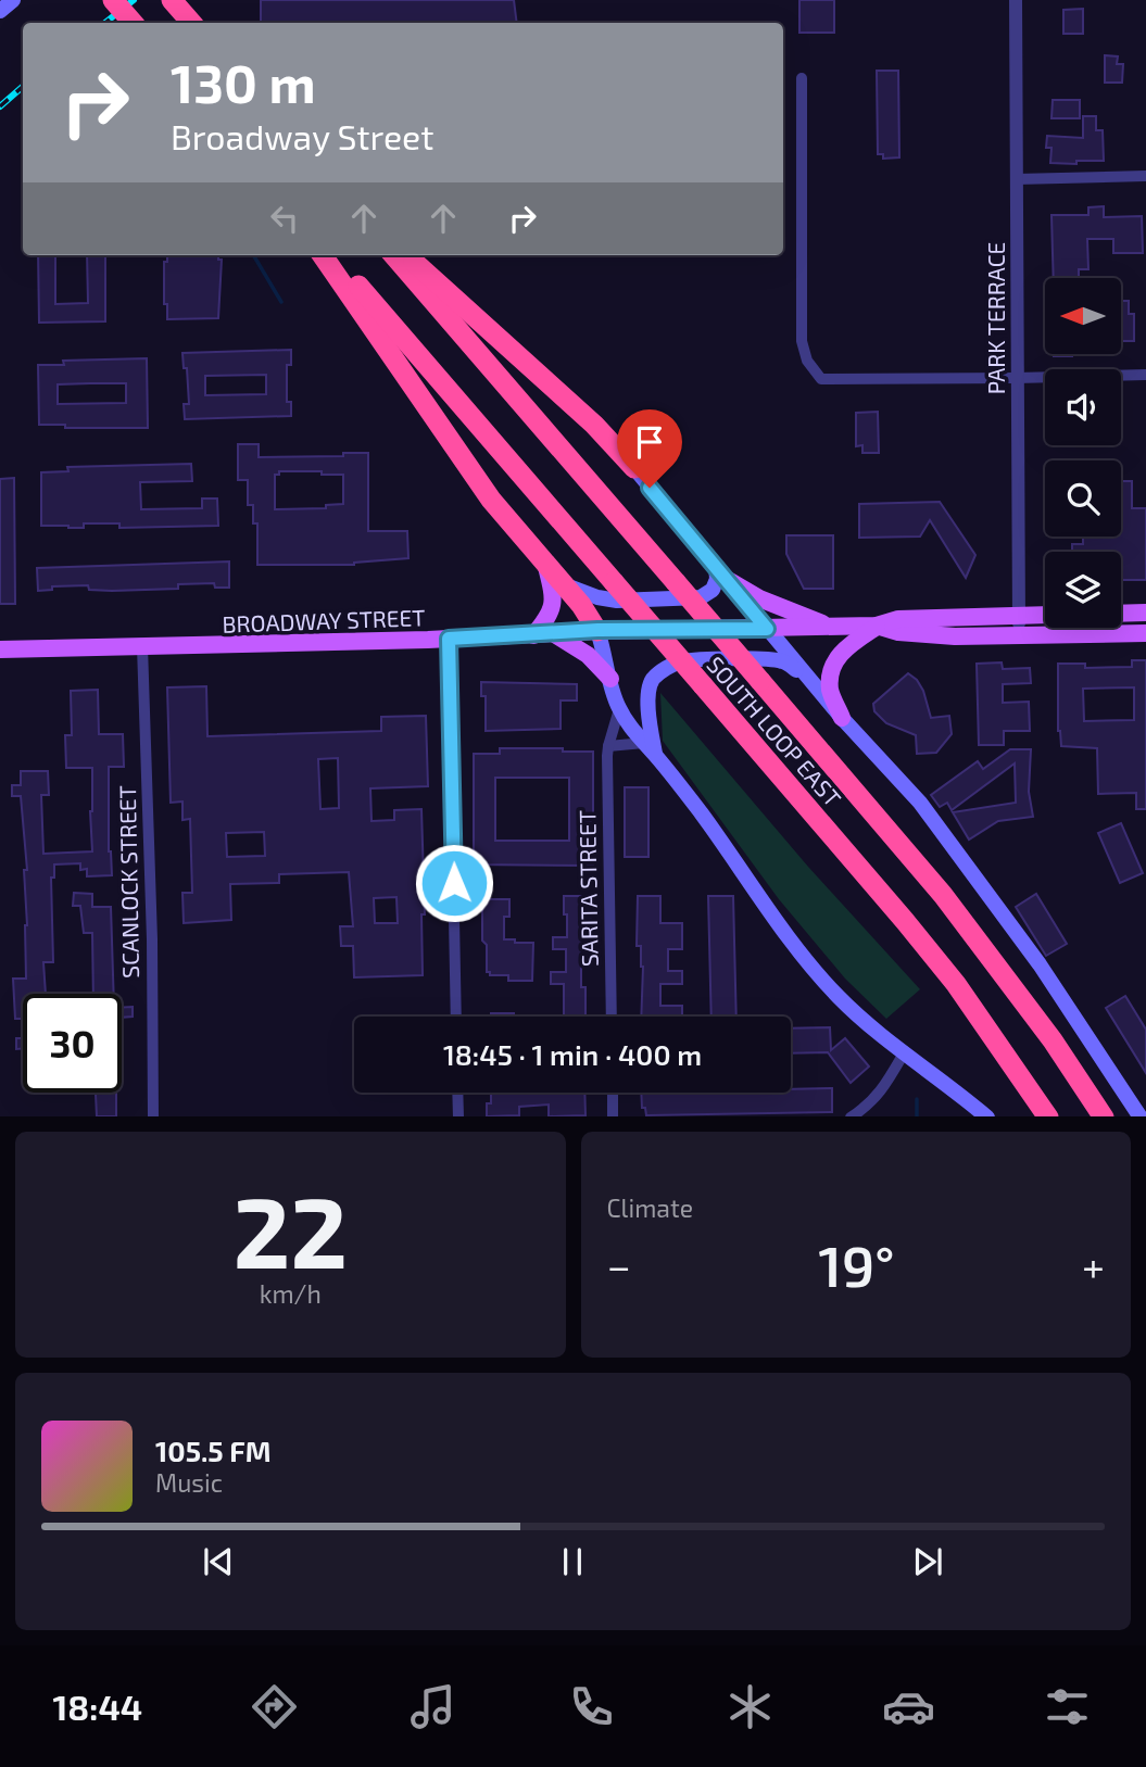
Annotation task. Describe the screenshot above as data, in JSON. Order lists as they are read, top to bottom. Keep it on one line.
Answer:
{"streets":{"highway":["SOUTH LOOP EAST"],"main road":["BROADWAY STREET"],"street":["PARK TERRACE","SCANLOCK STREET","SARITA STREET"]},"crossings":[["PARK TERRACE","BROADWAY STREET"],["BROADWAY STREET","SCANLOCK STREET"]],"north":"left","page":{"turn":["130 m","Broadway Street"],"limit":"30","trip":"18:45 · 1 min · 400 m","tile":[["22","km/h"],"Climate"],"heat":["−","19°","+"],"song":["105.5 FM","Music"],"tabs":"18:44"}}
